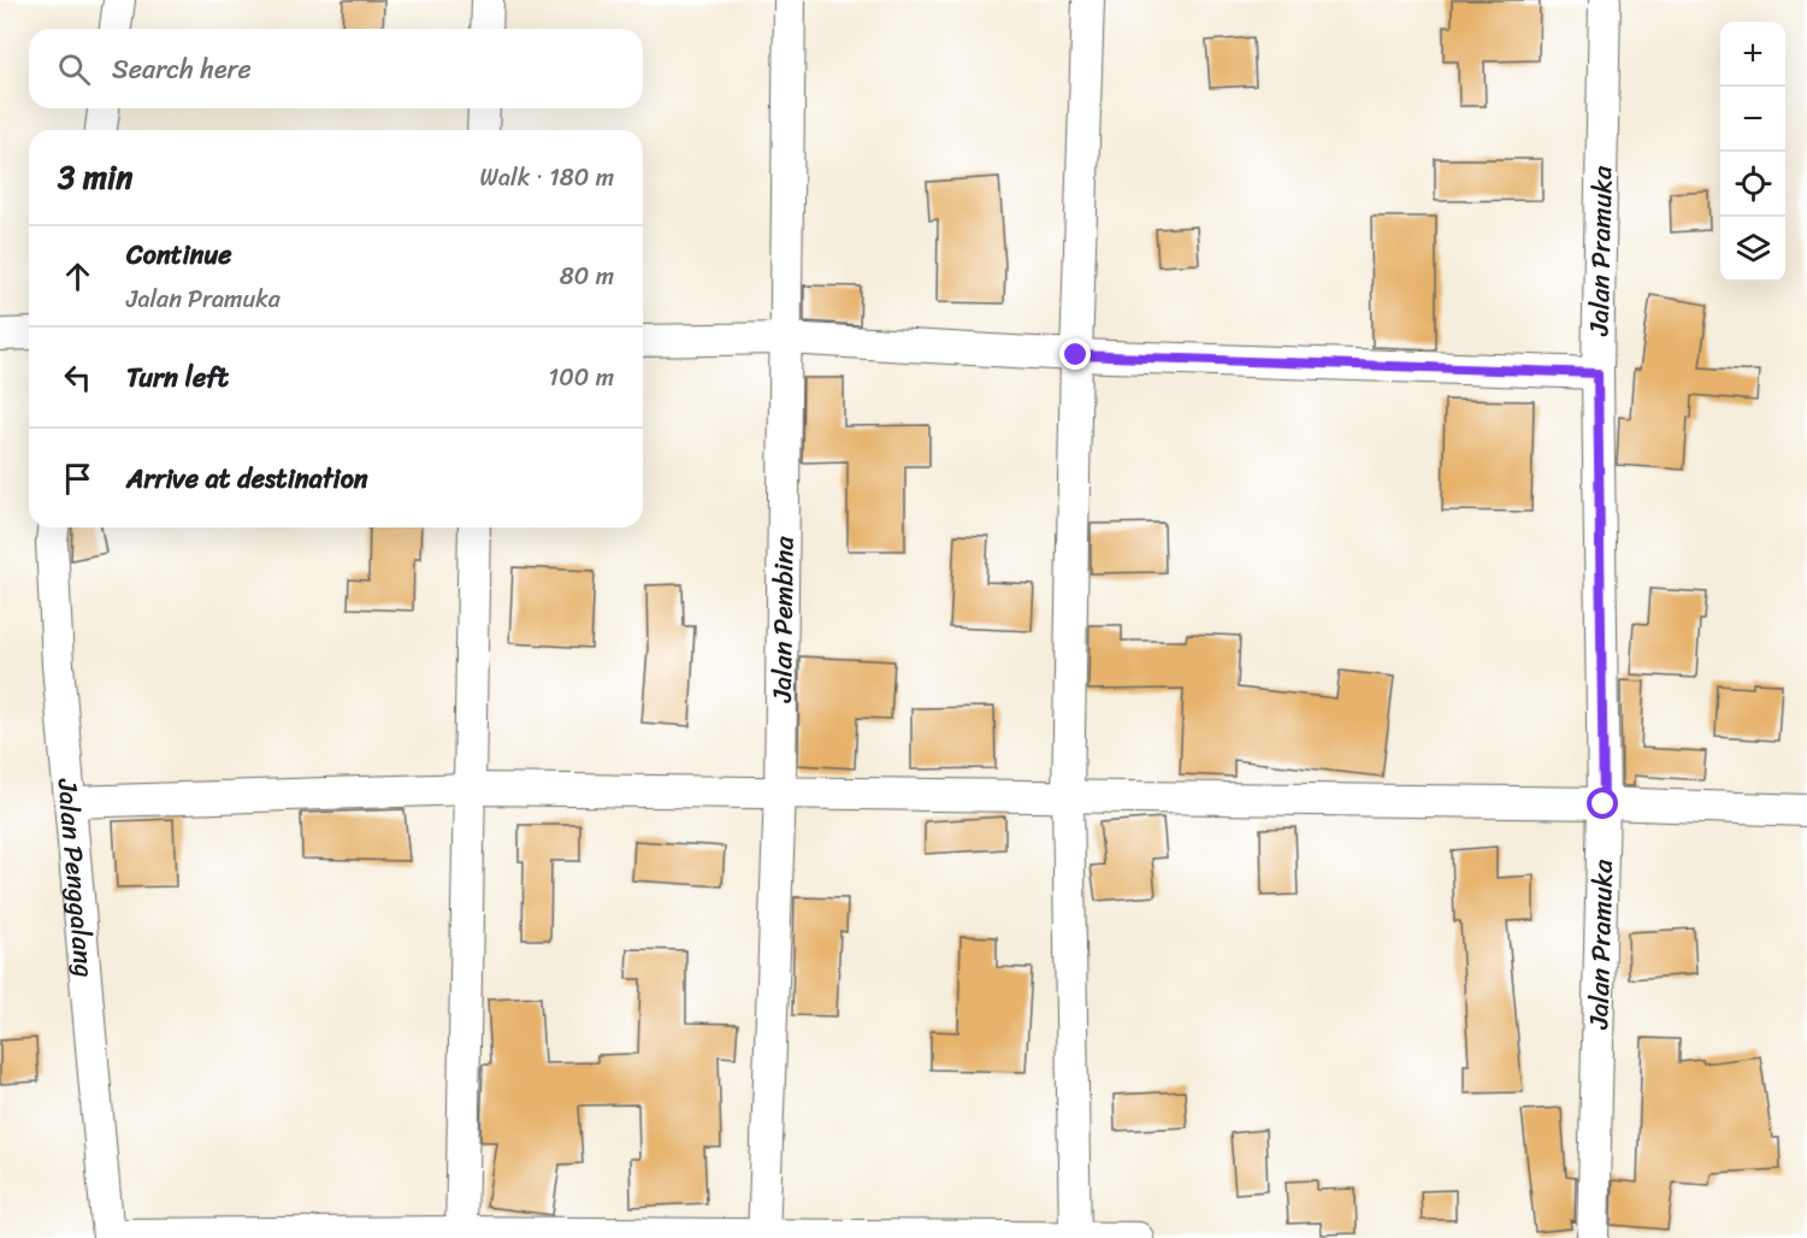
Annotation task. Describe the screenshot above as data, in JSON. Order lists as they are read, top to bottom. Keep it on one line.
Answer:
{"streets":{"street":["Jalan Pramuka","Jalan Pembina","Jalan Penggalang"]},"page":{"map_buttons":["+","−"],"search":"Search here","heading":["3 min","Walk · 180 m"],"list":[["Continue","Jalan Pramuka","80 m"],["Turn left","100 m"],"Arrive at destination"]}}
